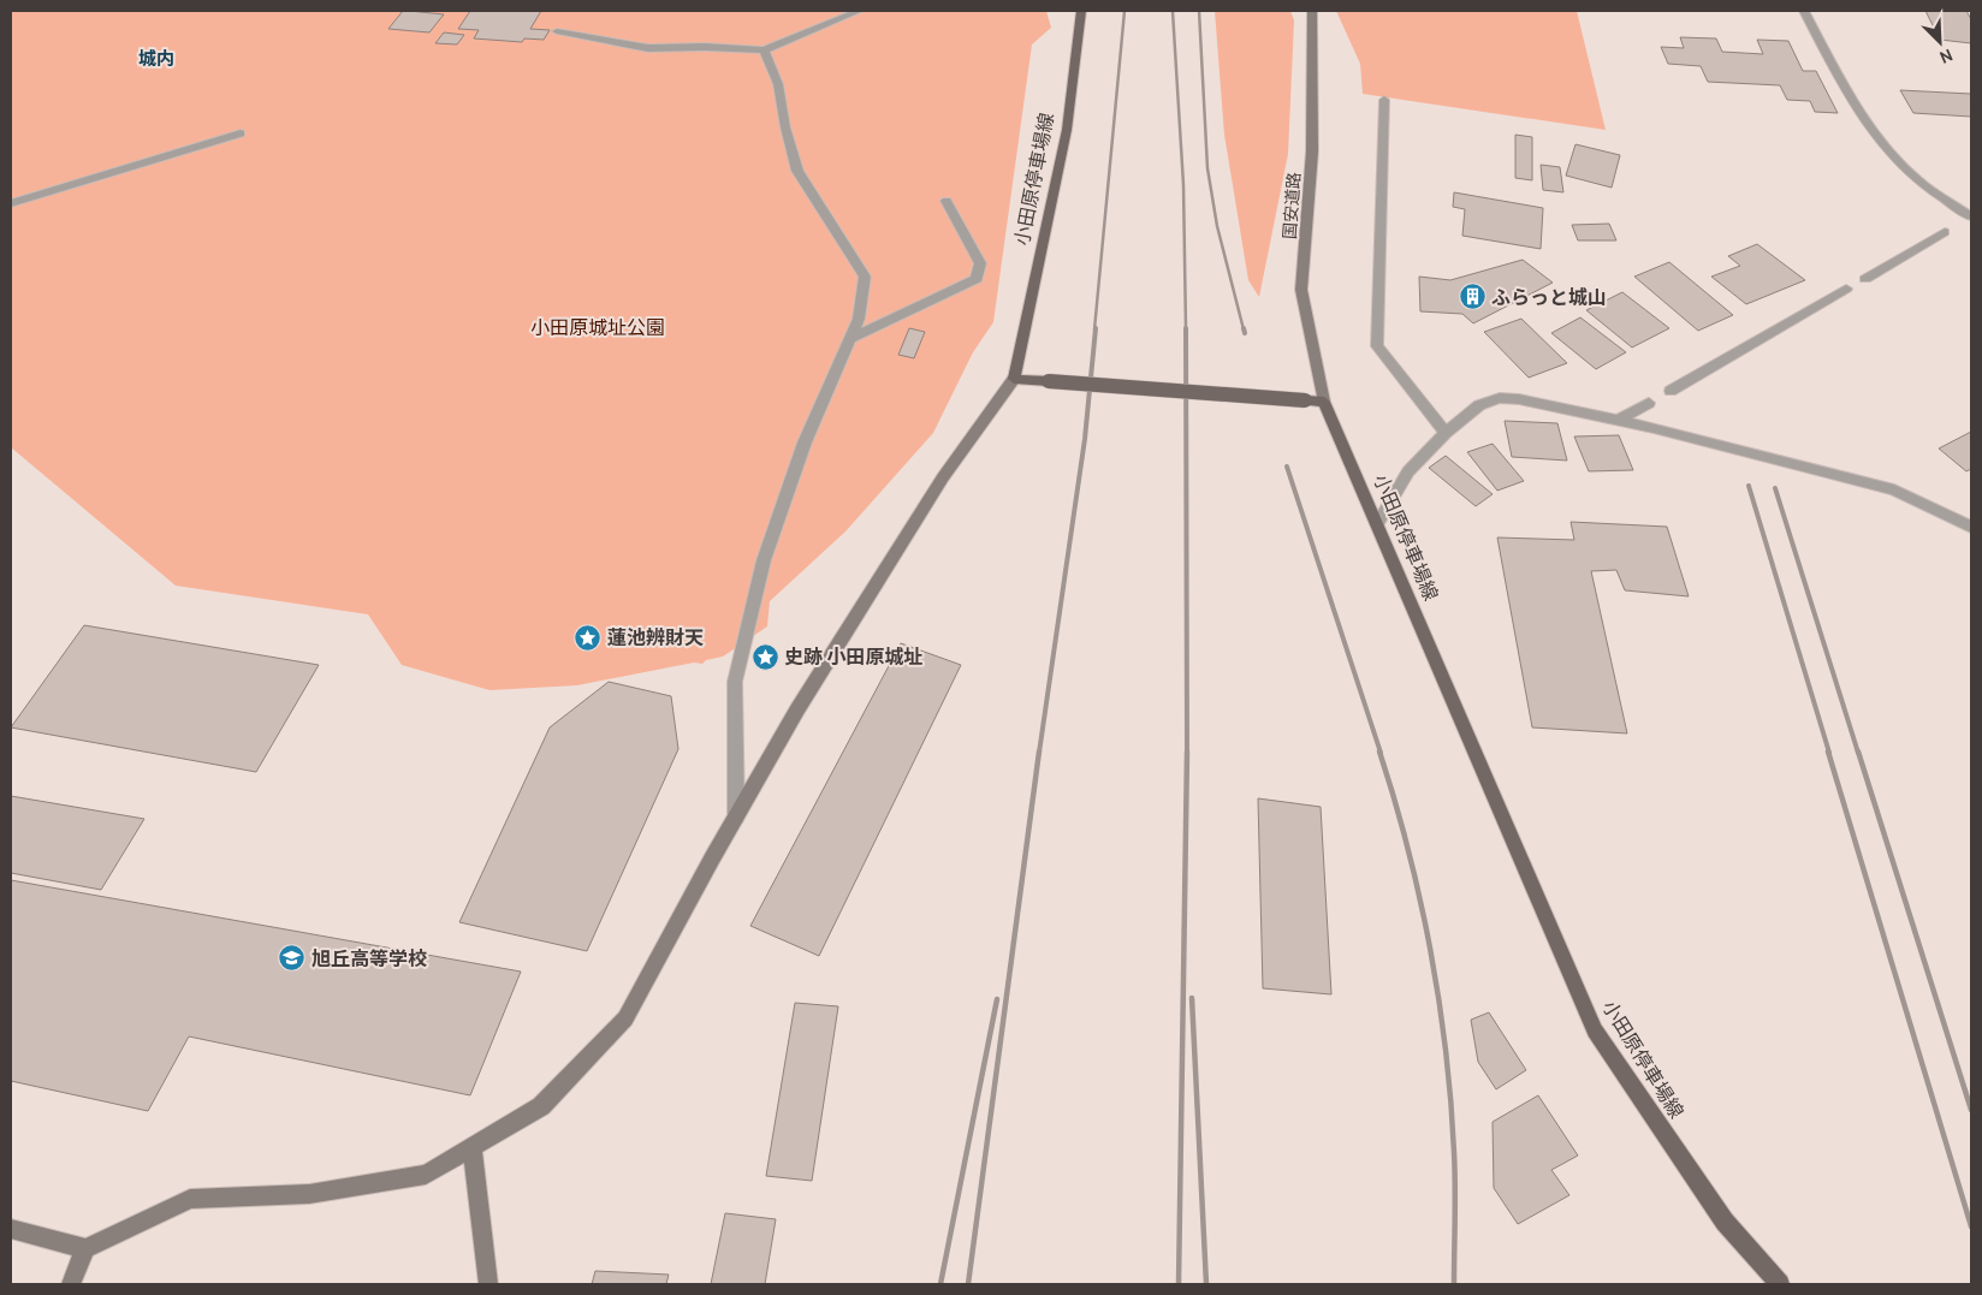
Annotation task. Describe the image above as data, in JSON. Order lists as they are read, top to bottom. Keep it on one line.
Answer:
{"streets":{"main road":["小田原停車場線"],"street":["国安道路"]},"crossings":[["小田原停車場線","国安道路"]],"districts":["城内"],"parks":["小田原城址公園"],"places":{"building":["ふらっと城山"],"place":["蓮池辨財天","史跡 小田原城址"],"school or university":["旭丘高等学校"]},"north":"bottom right"}
